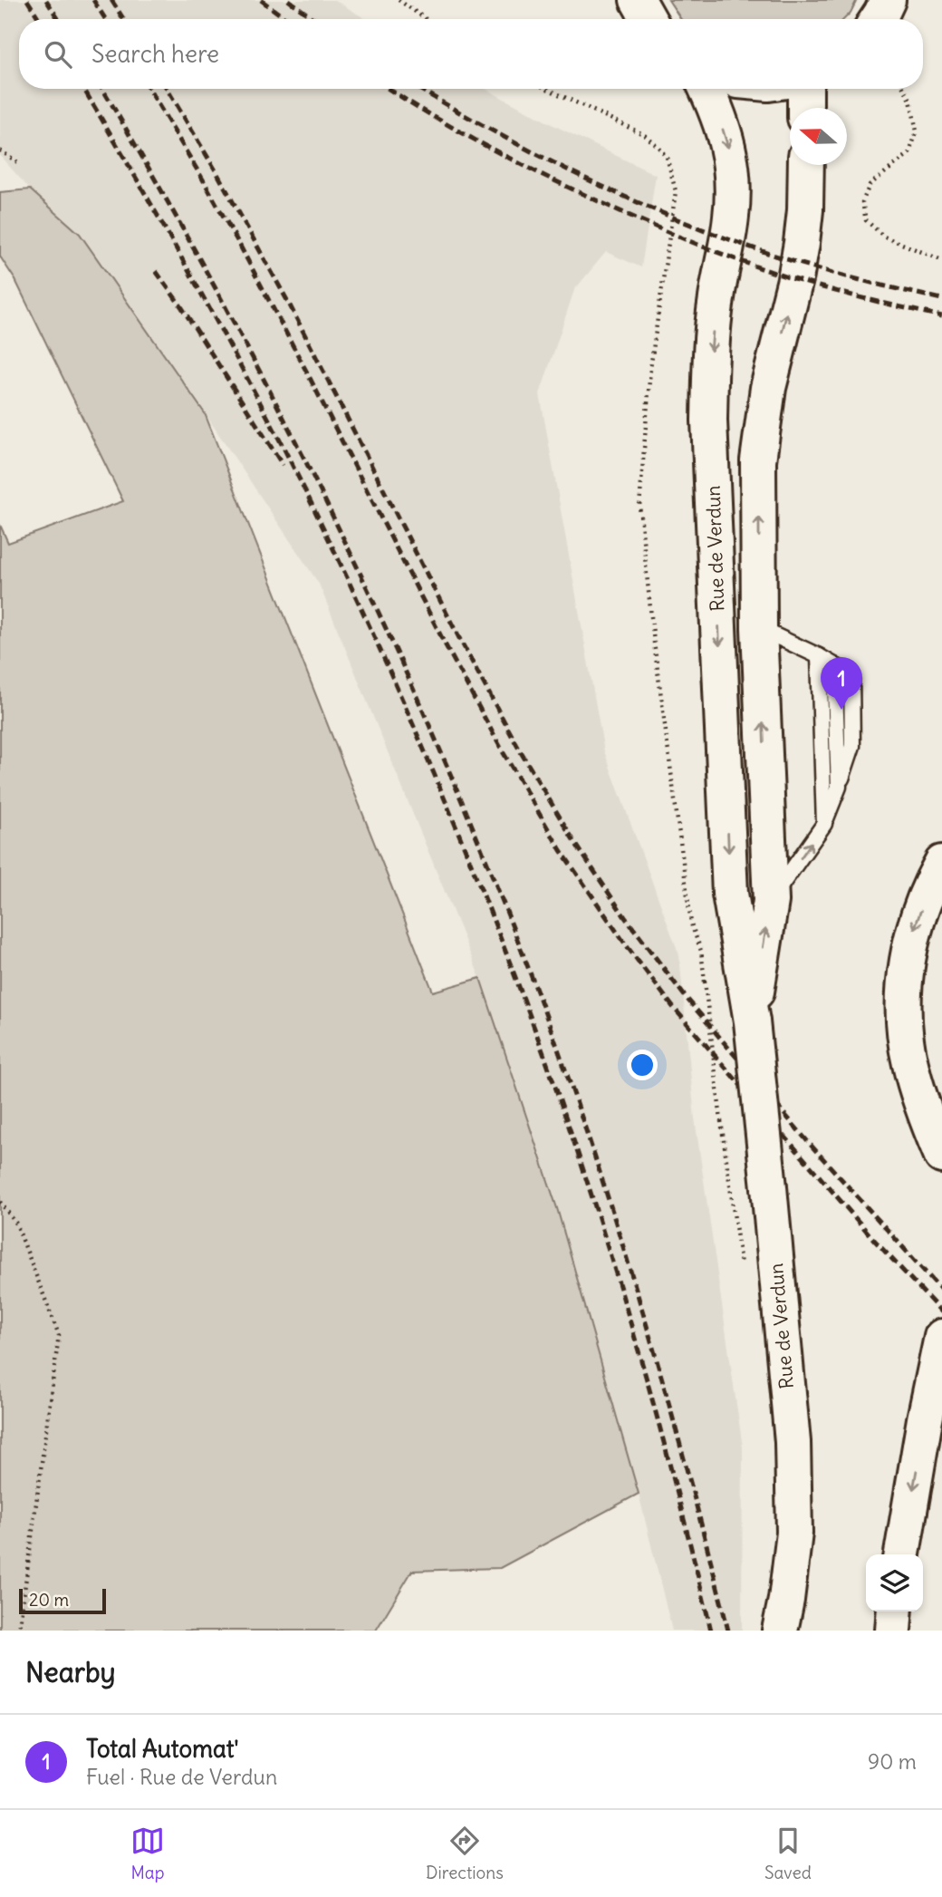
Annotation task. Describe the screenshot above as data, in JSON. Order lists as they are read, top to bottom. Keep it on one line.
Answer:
{"streets":{"main road":["Rue de Verdun"]},"scale_bar":"20 m","north":"left","page":{"search":"Search here","pins":"1","scale":"20 m","heading":"Nearby","list":[{"mark":"1","name":"Total Automat'","note":"Fuel · Rue de Verdun","value":"90 m"}],"nav":["Map","Directions","Saved"]}}
